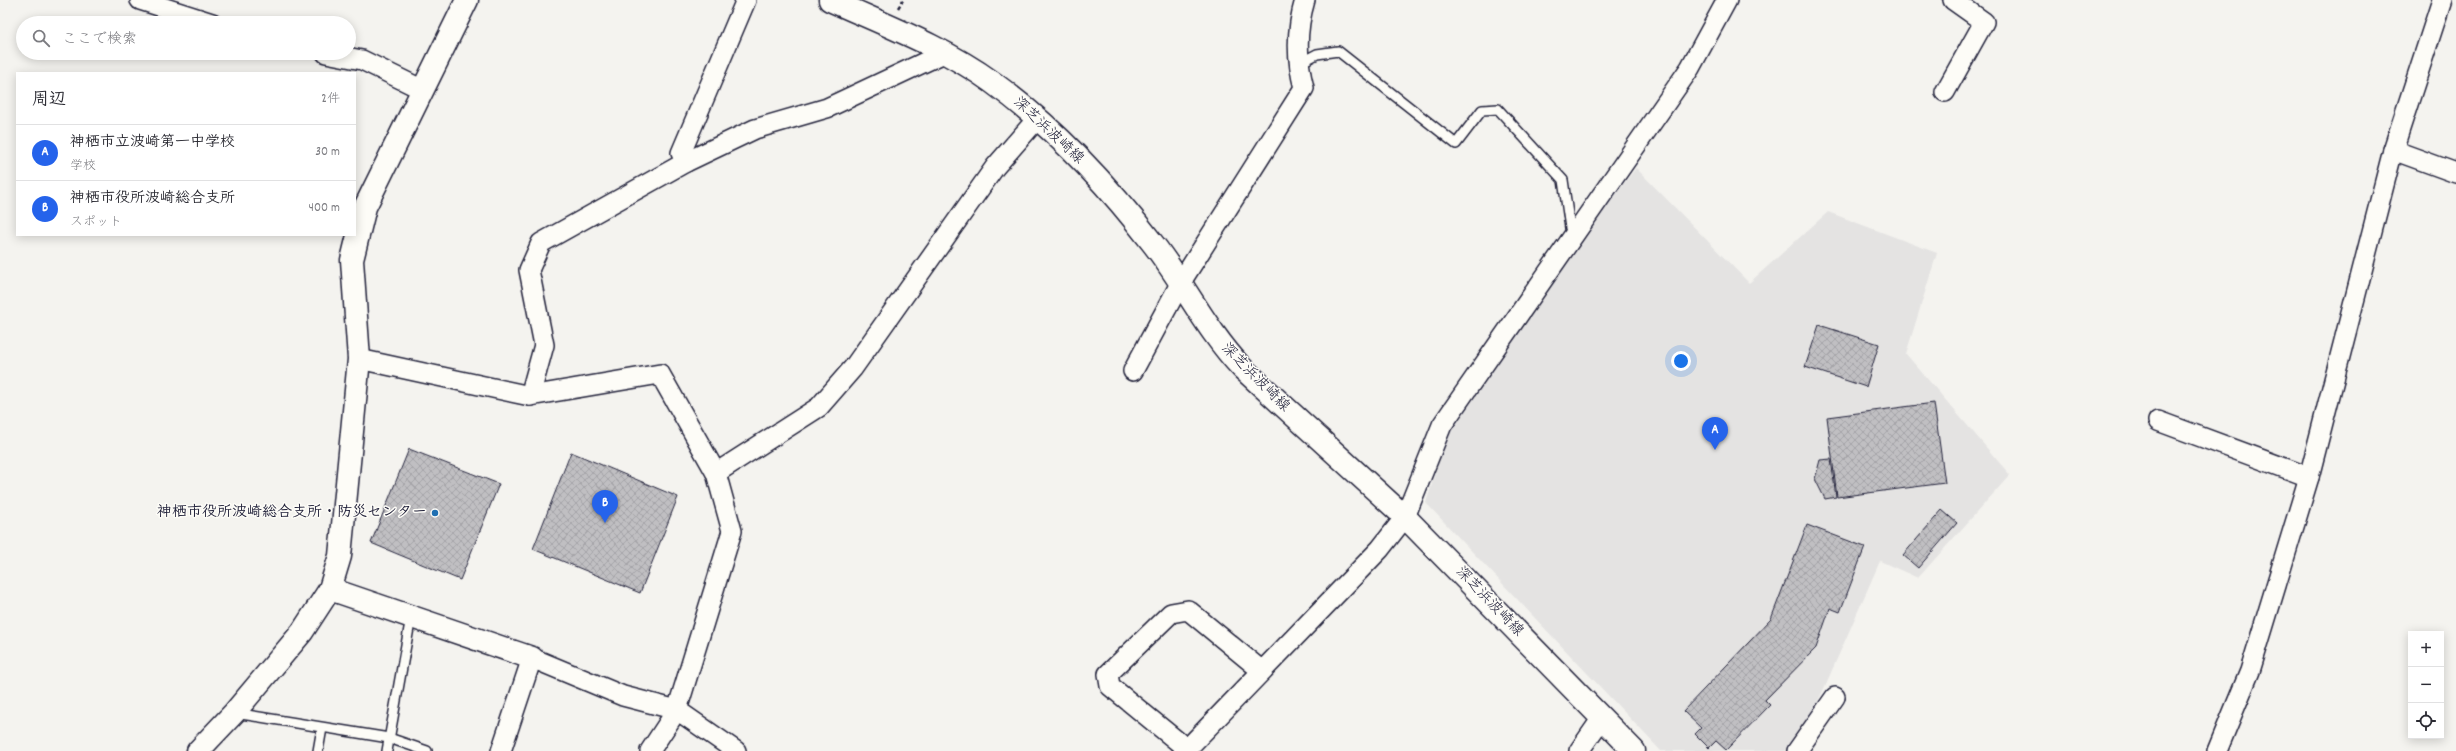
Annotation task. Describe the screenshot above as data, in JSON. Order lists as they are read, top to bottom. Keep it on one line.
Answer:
{"streets":{"main road":["深芝浜波崎線"]},"places":["神栖市役所波崎総合支所・防災センター"],"page":{"search":"ここで検索","heading":["周辺","2件"],"list":[{"mark":"A","name":"神栖市立波崎第一中学校","note":"学校","value":"30 m"},{"mark":"B","name":"神栖市役所波崎総合支所","note":"スポット","value":"400 m"}],"pins":["A","B"],"map_buttons":["+","−"]}}
